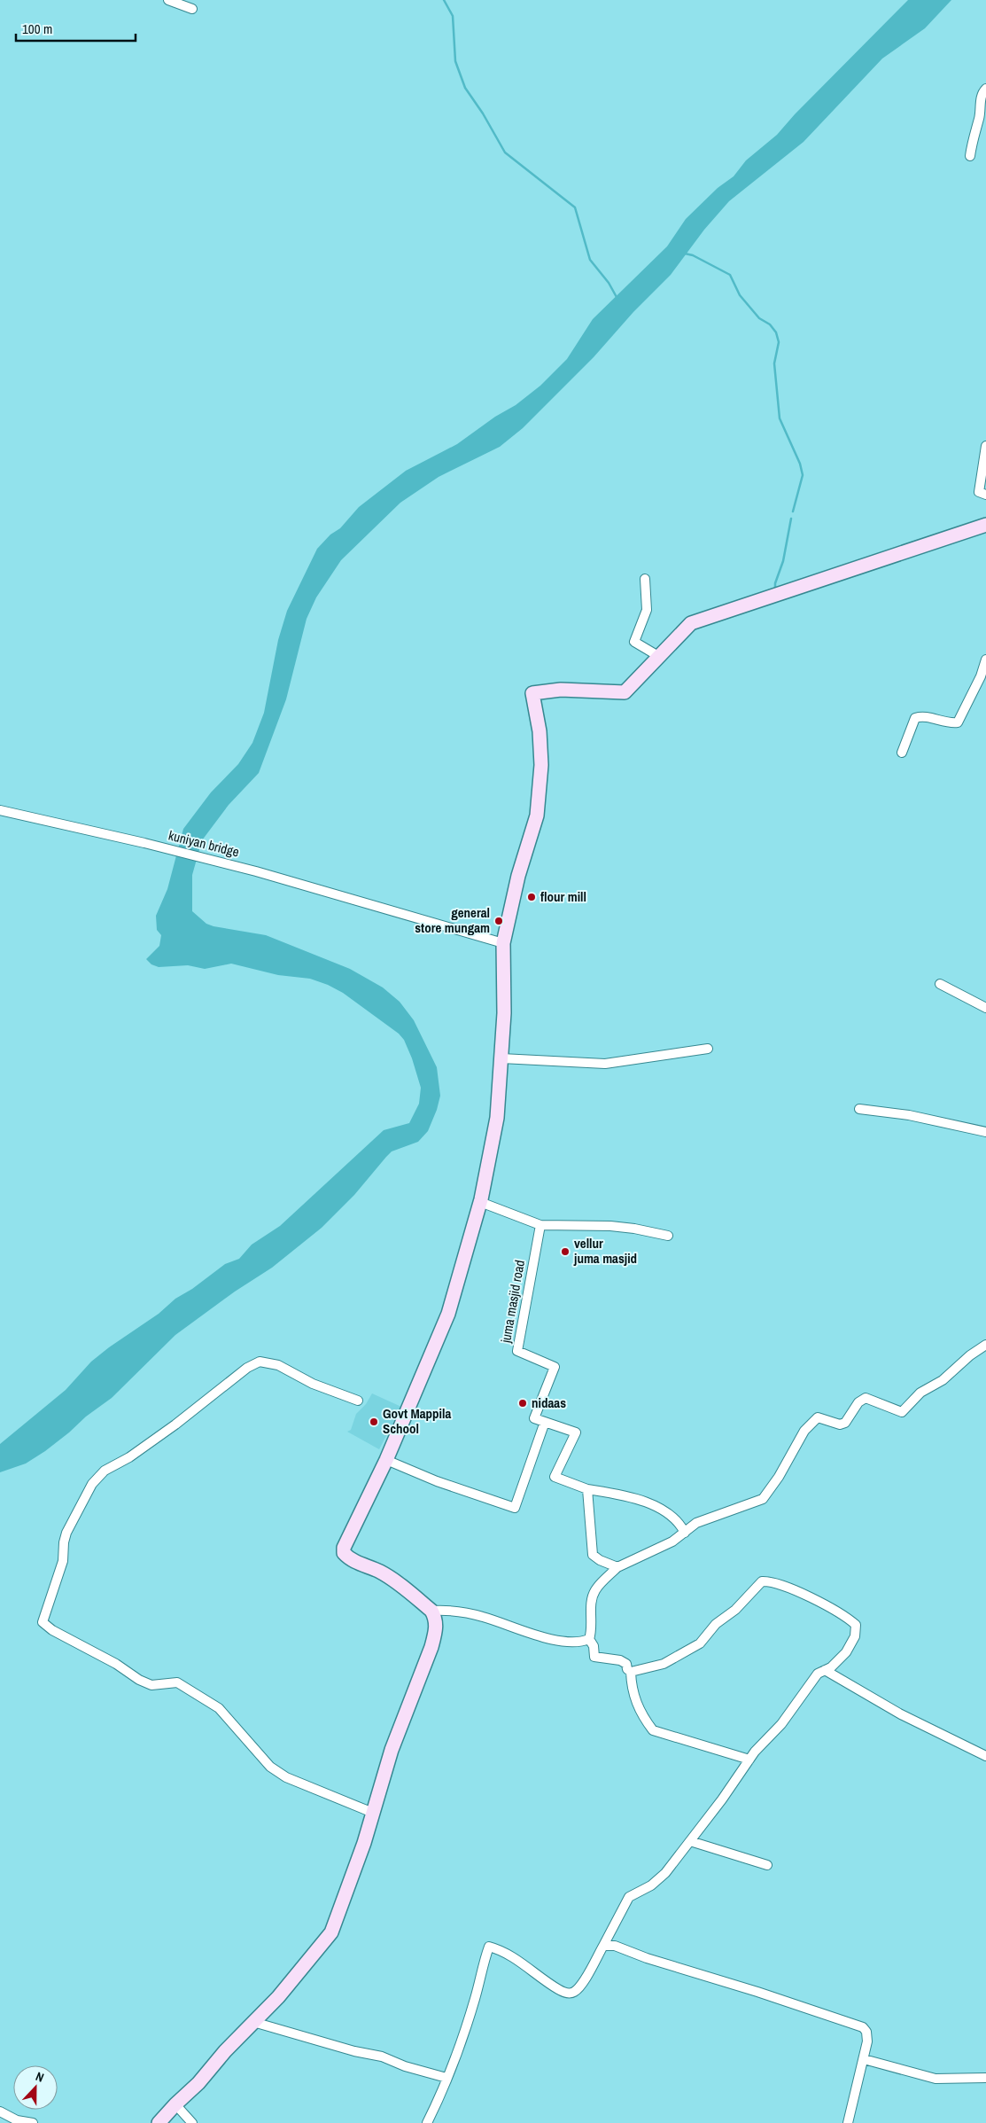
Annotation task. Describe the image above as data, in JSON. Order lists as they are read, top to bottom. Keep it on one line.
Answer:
{"streets":{"street":["kuniyan bridge","juma masjid road"]},"places":["flour mill","general store mungam","vellur juma masjid","nidaas","Govt Mappila School"],"scale_bar":"100 m","north":"top"}
